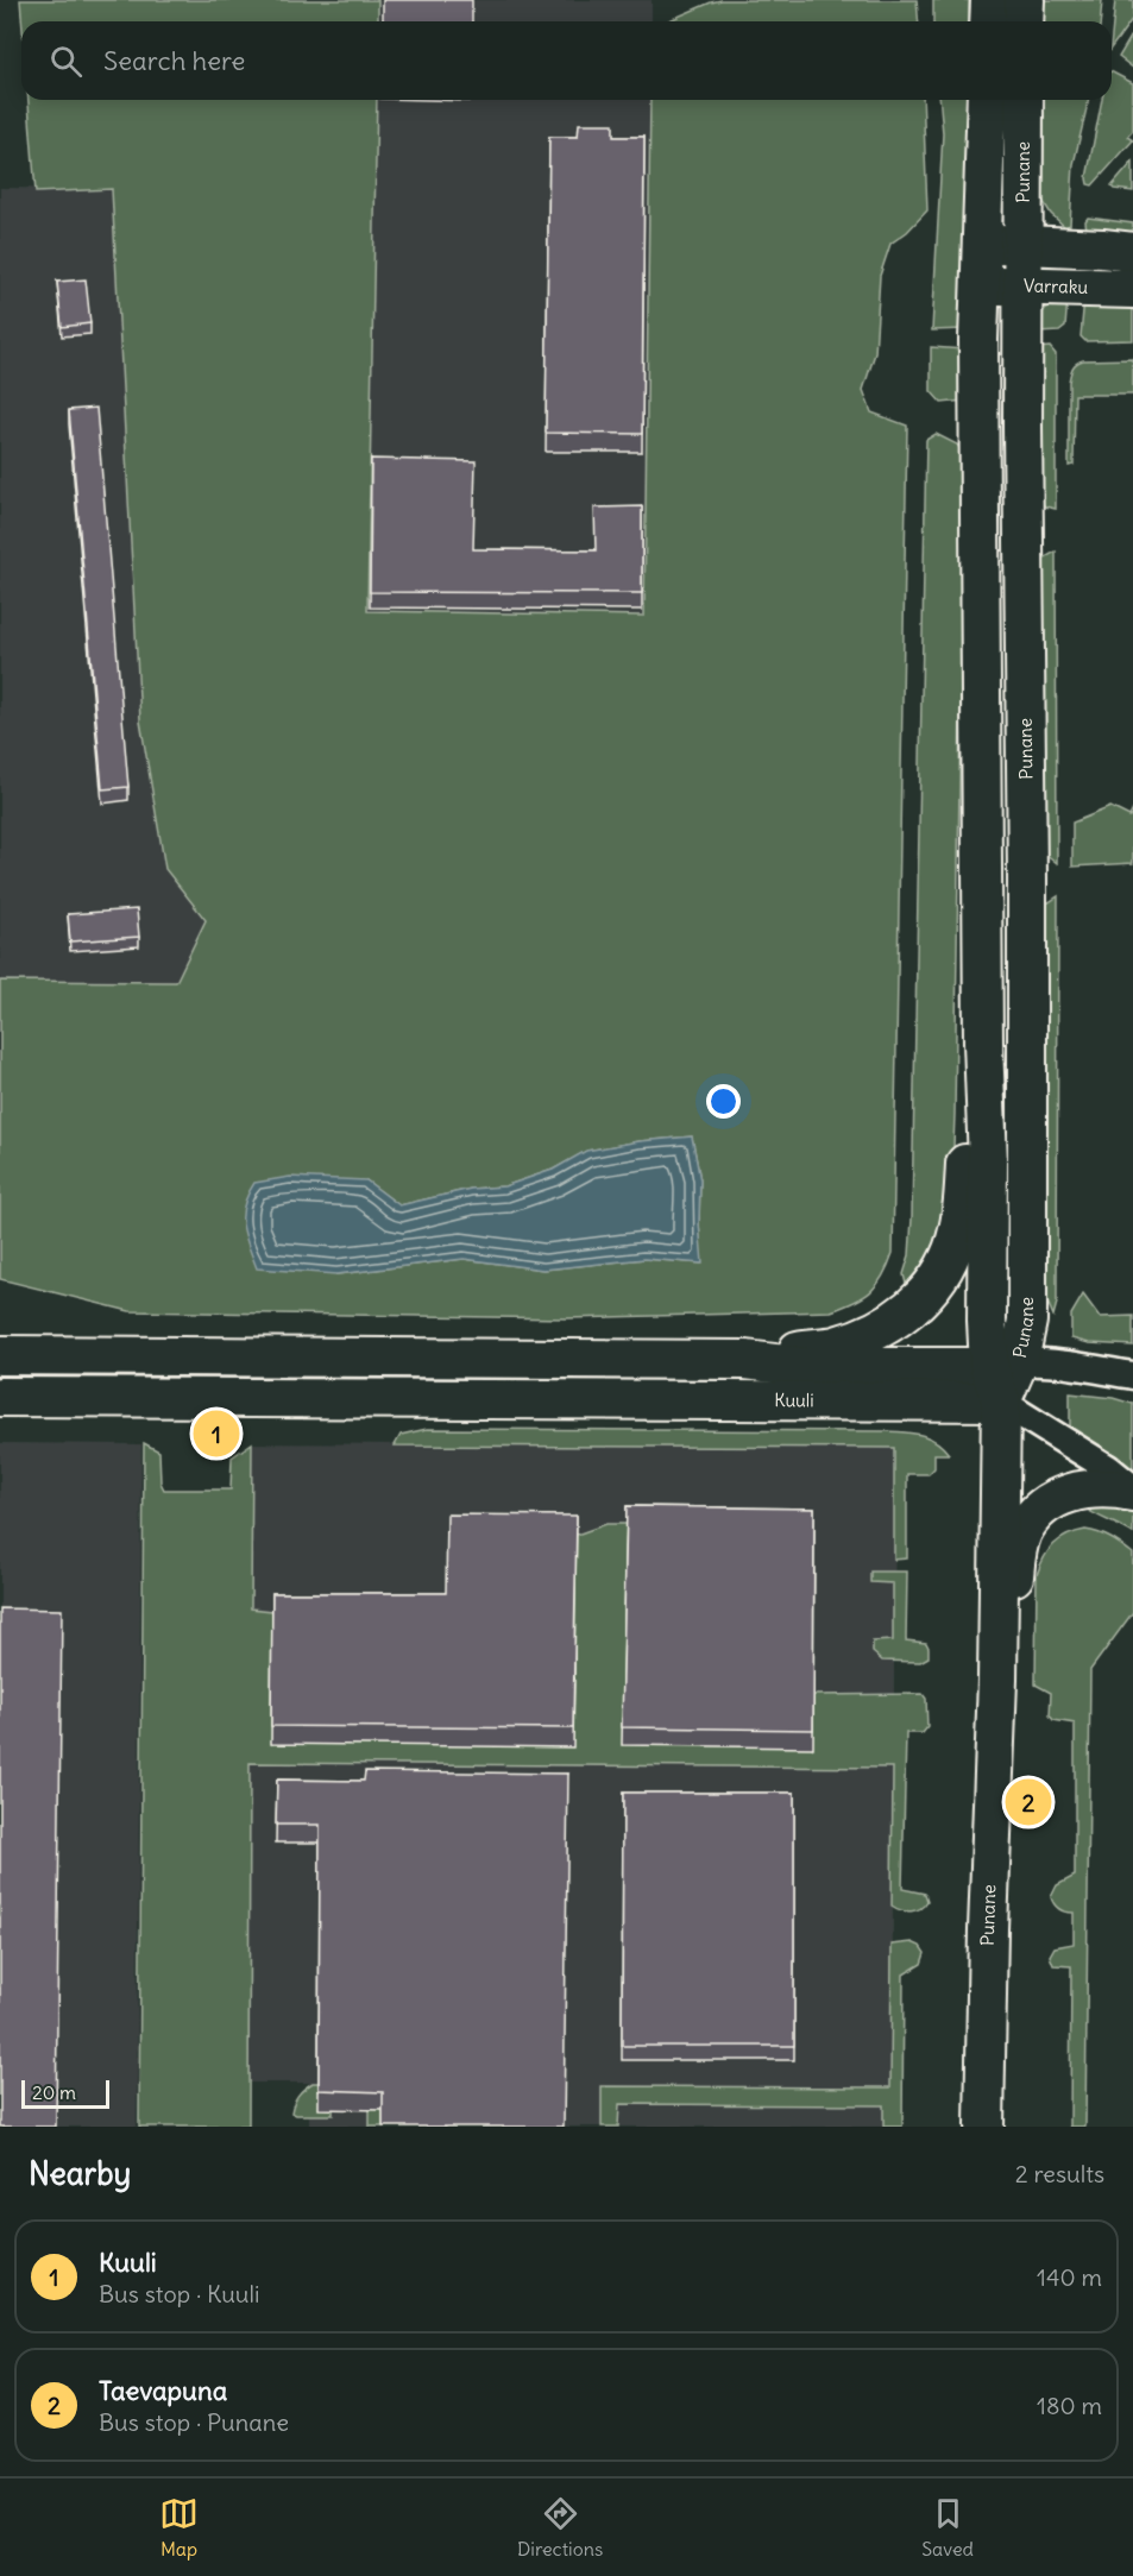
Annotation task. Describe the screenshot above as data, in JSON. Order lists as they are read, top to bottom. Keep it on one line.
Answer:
{"streets":{"main road":["Punane","Varraku","Kuuli"]},"crossings":[["Punane","Varraku"],["Punane","Kuuli"]],"scale_bar":"20 m","page":{"search":"Search here","pins":["1","2"],"scale":"20 m","heading":["Nearby","2 results"],"list":[{"mark":"1","name":"Kuuli","note":"Bus stop · Kuuli","value":"140 m"},{"mark":"2","name":"Taevapuna","note":"Bus stop · Punane","value":"180 m"}],"nav":["Map","Directions","Saved"]}}
